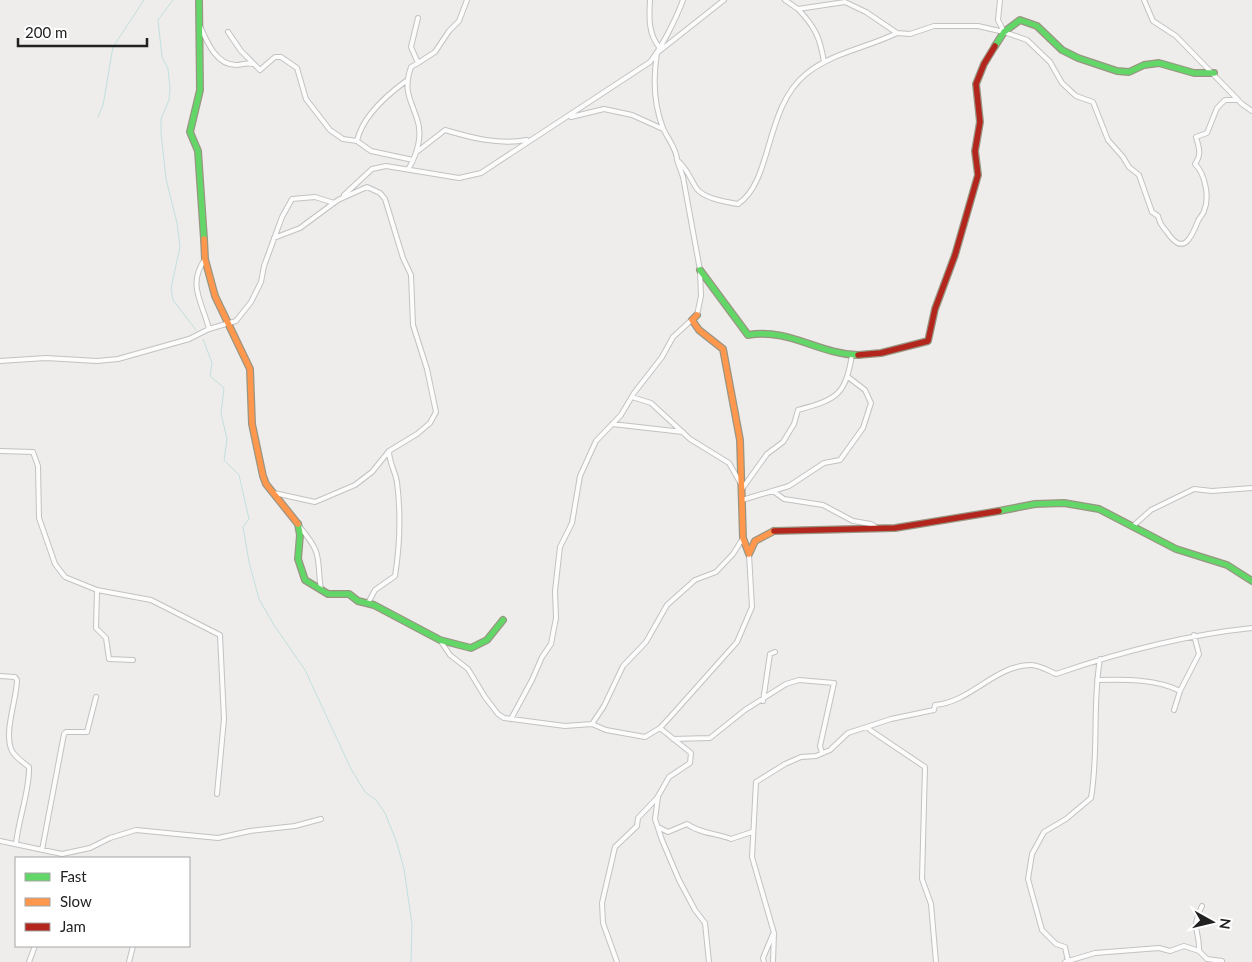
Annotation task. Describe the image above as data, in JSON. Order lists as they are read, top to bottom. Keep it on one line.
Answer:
{"legend":["Fast","Slow","Jam"],"scale_bar":"200 m","north":"right"}
